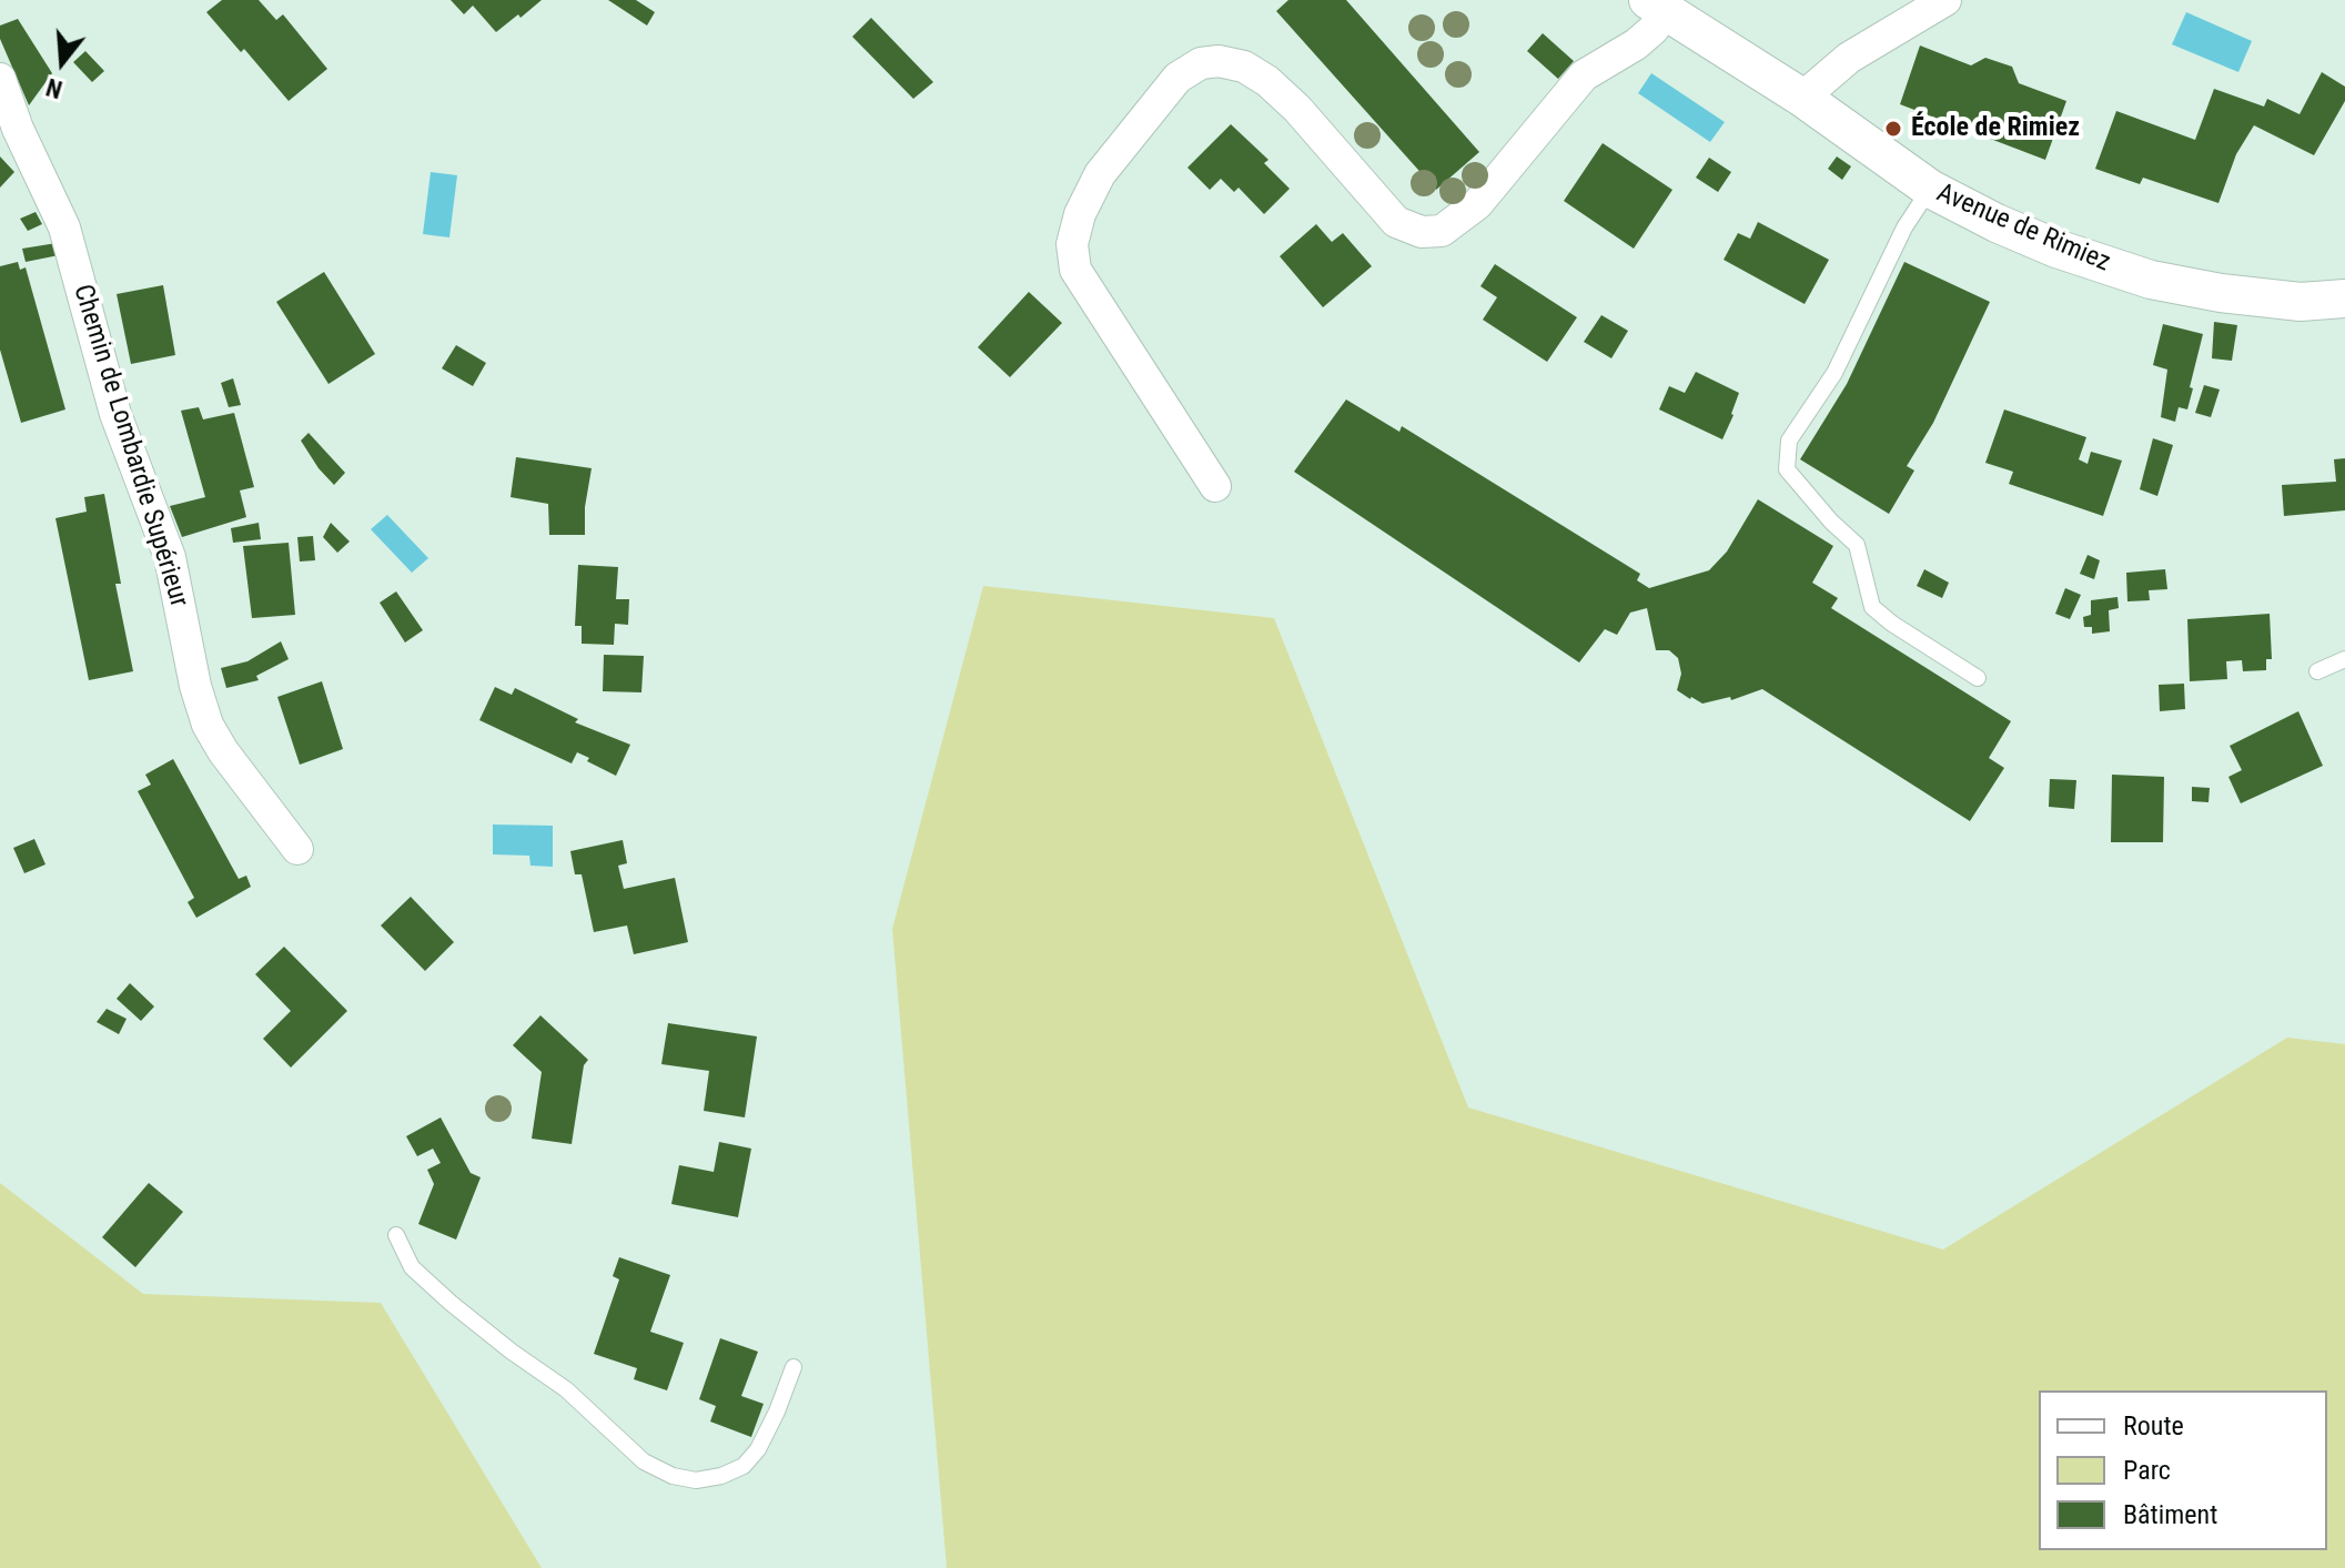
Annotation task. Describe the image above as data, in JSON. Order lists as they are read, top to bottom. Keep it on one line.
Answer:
{"streets":{"street":["Avenue de Rimiez","Chemin de Lombardie Supérieur"]},"places":["École de Rimiez"],"legend":["Route","Parc","Bâtiment"],"north":"bottom"}
